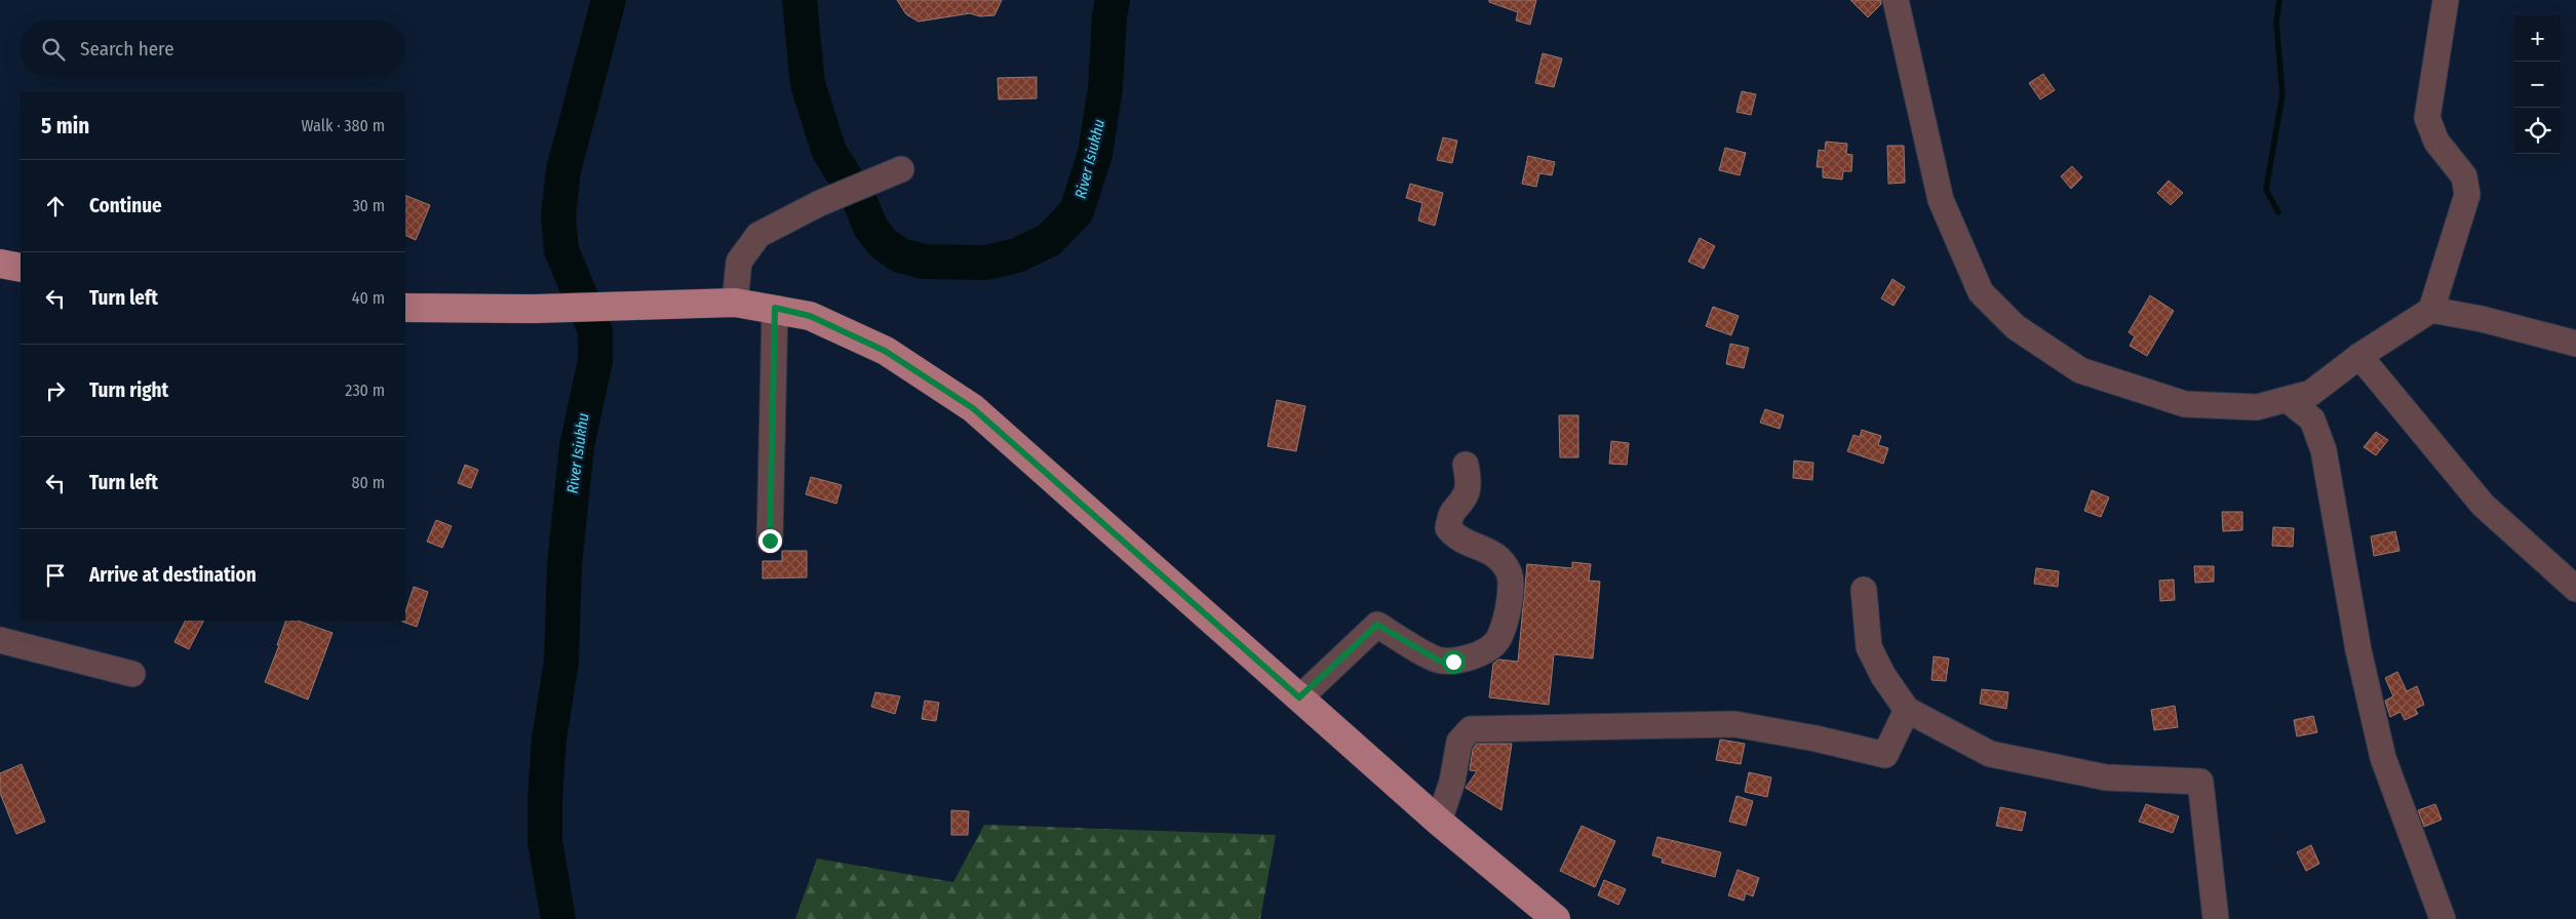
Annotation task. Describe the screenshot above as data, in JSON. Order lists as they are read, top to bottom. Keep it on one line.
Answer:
{"water":["River Isiukhu"],"page":{"map_buttons":["+","−"],"search":"Search here","heading":["5 min","Walk · 380 m"],"list":[["Continue","30 m"],["Turn left","40 m"],["Turn right","230 m"],["Turn left","80 m"],"Arrive at destination"]}}
